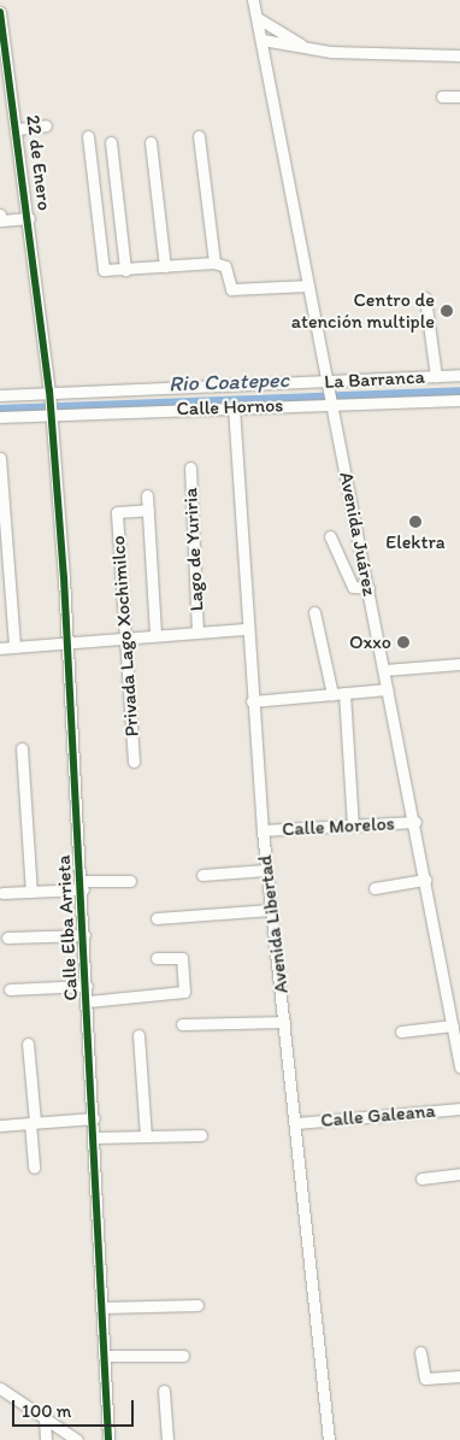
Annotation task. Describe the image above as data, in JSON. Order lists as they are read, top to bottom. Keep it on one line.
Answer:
{"streets":{"street":["22 de Enero","La Barranca","Calle Hornos","Avenida Juárez","Lago de Yuriria","Privada Lago Xochimilco","Calle Morelos","Avenida Libertad","Calle Elba Arrieta","Calle Galeana"]},"crossings":[["22 de Enero","La Barranca"],["22 de Enero","Calle Hornos"],["22 de Enero","Calle Elba Arrieta"],["La Barranca","Avenida Juárez"],["Calle Hornos","Avenida Juárez"],["Calle Hornos","Avenida Libertad"],["Calle Hornos","Calle Elba Arrieta"],["Avenida Juárez","Calle Morelos"],["Calle Morelos","Avenida Libertad"],["Avenida Libertad","Calle Galeana"]],"water":["Rio Coatepec"],"places":["Centro de atención multiple","Elektra","Oxxo"],"scale_bar":"100 m"}
